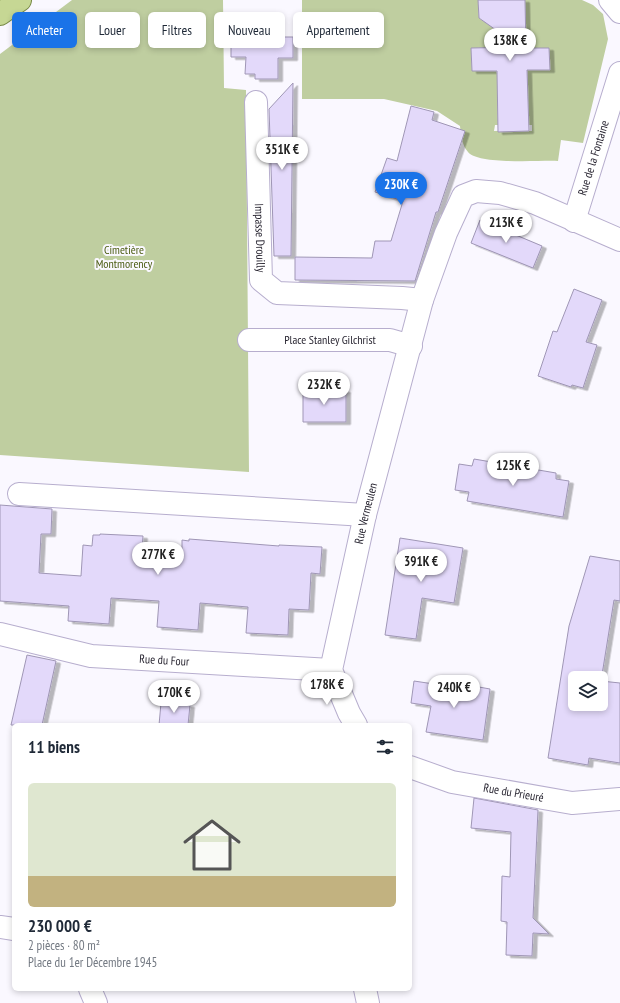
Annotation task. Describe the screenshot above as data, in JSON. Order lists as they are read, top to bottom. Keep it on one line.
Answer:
{"streets":{"street":["Rue de la Fontaine","Impasse Drouilly","Place Stanley Gilchrist","Rue Vermeulen","Rue du Four","Rue du Prieuré"]},"crossings":[["Rue de la Fontaine","Rue Vermeulen"],["Impasse Drouilly","Rue Vermeulen"],["Place Stanley Gilchrist","Rue Vermeulen"],["Rue Vermeulen","Rue du Four"]],"parks":["Cimetière Montmorency"],"page":{"chip":["Acheter","Louer","Filtres","Nouveau","Appartement"],"price":["138K €","351K €","230K €","213K €","232K €","125K €","277K €","391K €","178K €","240K €","170K €"],"heading":"11 biens","list":[{"name":"230 000 €","note":"2 pièces · 80 m² · Place du 1er Décembre 1945"}]}}
